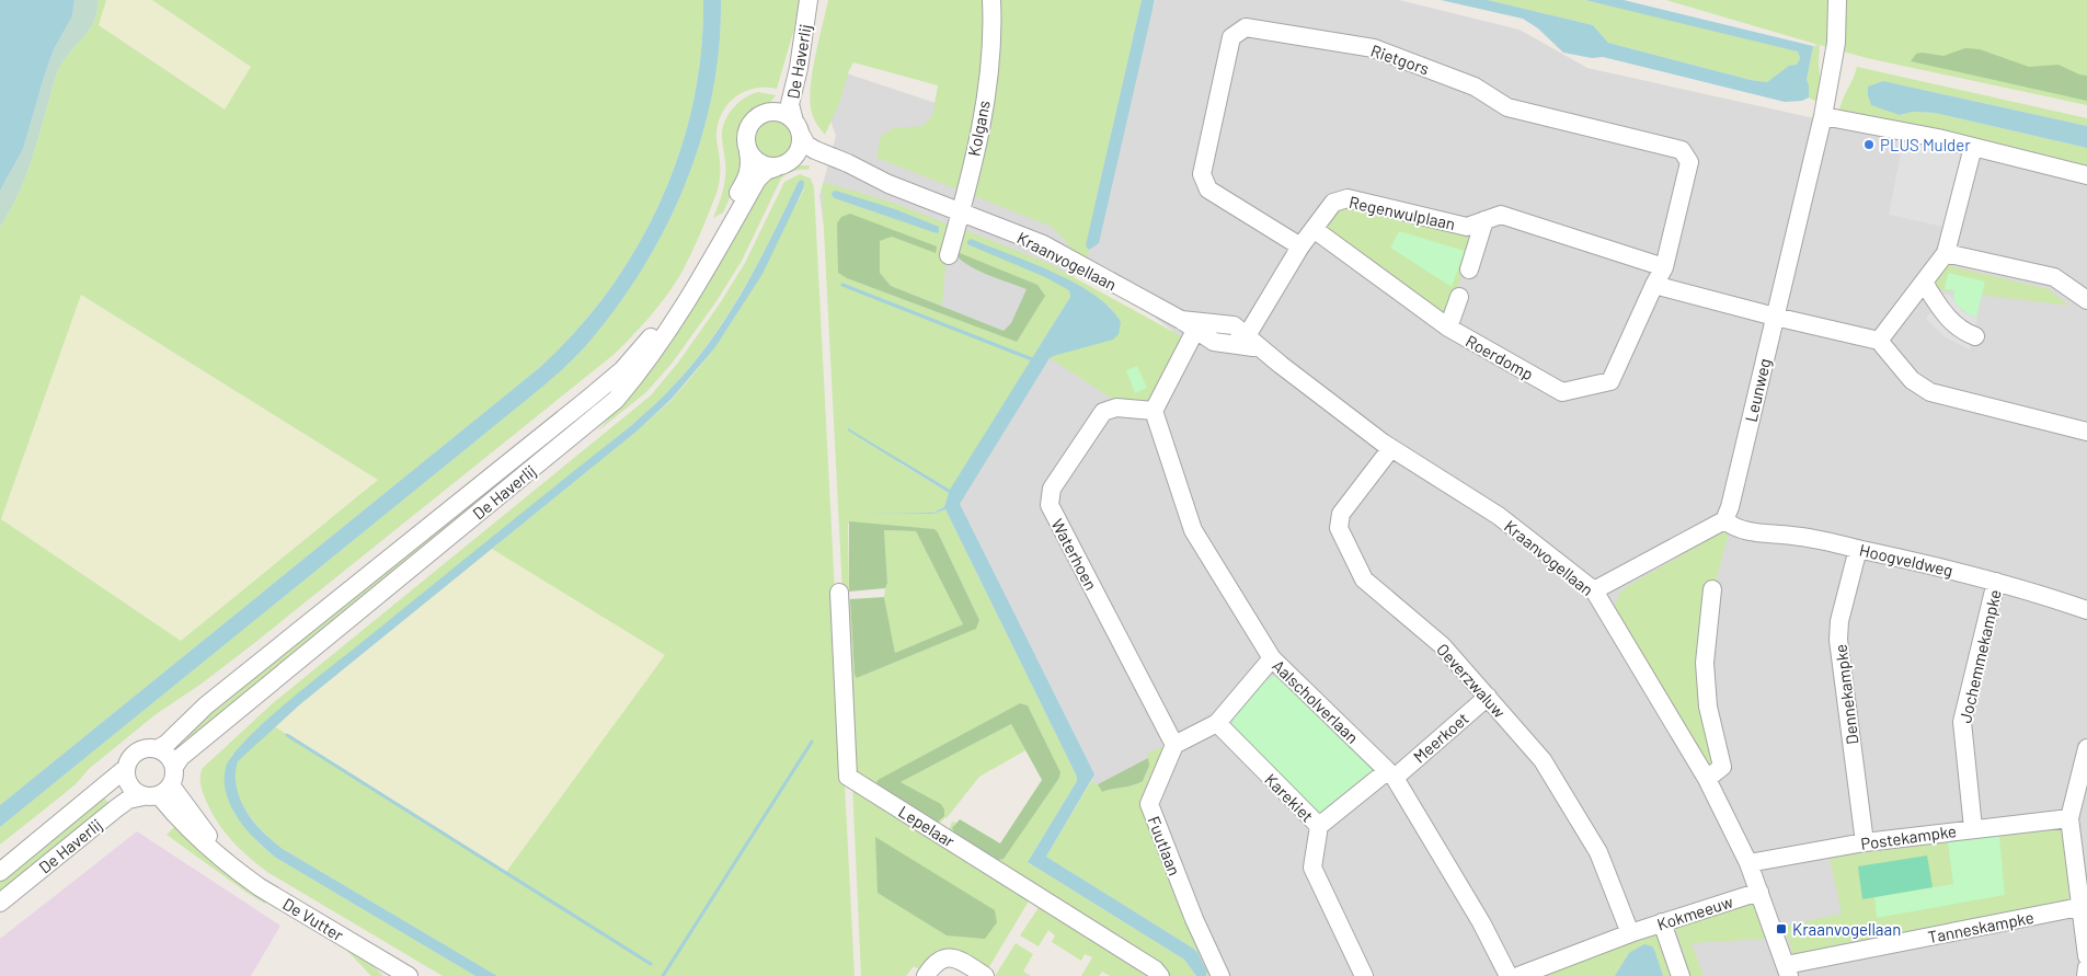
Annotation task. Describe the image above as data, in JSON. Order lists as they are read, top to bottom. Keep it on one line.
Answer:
{"streets":{"street":["Rietgors","De Haverlij","Kolgans","Regenwulplaan","Kraanvogellaan","Roerdomp","Leunweg","Waterhoen","Hoogveldweg","Jochemmekampke","Oeverzwaluw","Dennekampke","Aalscholverlaan","Meerkoet","Karekiet","Lepelaar","Postekampke","Fuutlaan","Kokmeeuw","De Vutter","Tanneskampke"]},"crossings":[["Rietgors","Regenwulplaan"],["Rietgors","Roerdomp"],["De Haverlij","Kraanvogellaan"],["De Haverlij","De Vutter"],["Kolgans","Kraanvogellaan"],["Regenwulplaan","Kraanvogellaan"],["Regenwulplaan","Roerdomp"],["Kraanvogellaan","Oeverzwaluw"],["Kraanvogellaan","Postekampke"],["Kraanvogellaan","Kokmeeuw"],["Kraanvogellaan","Tanneskampke"],["Leunweg","Hoogveldweg"],["Waterhoen","Aalscholverlaan"],["Waterhoen","Fuutlaan"],["Hoogveldweg","Jochemmekampke"],["Hoogveldweg","Dennekampke"],["Jochemmekampke","Postekampke"],["Oeverzwaluw","Meerkoet"],["Oeverzwaluw","Kokmeeuw"],["Dennekampke","Postekampke"],["Aalscholverlaan","Meerkoet"],["Meerkoet","Karekiet"]],"places":{"other":["PLUS Mulder"],"transit":["Kraanvogellaan"]}}
